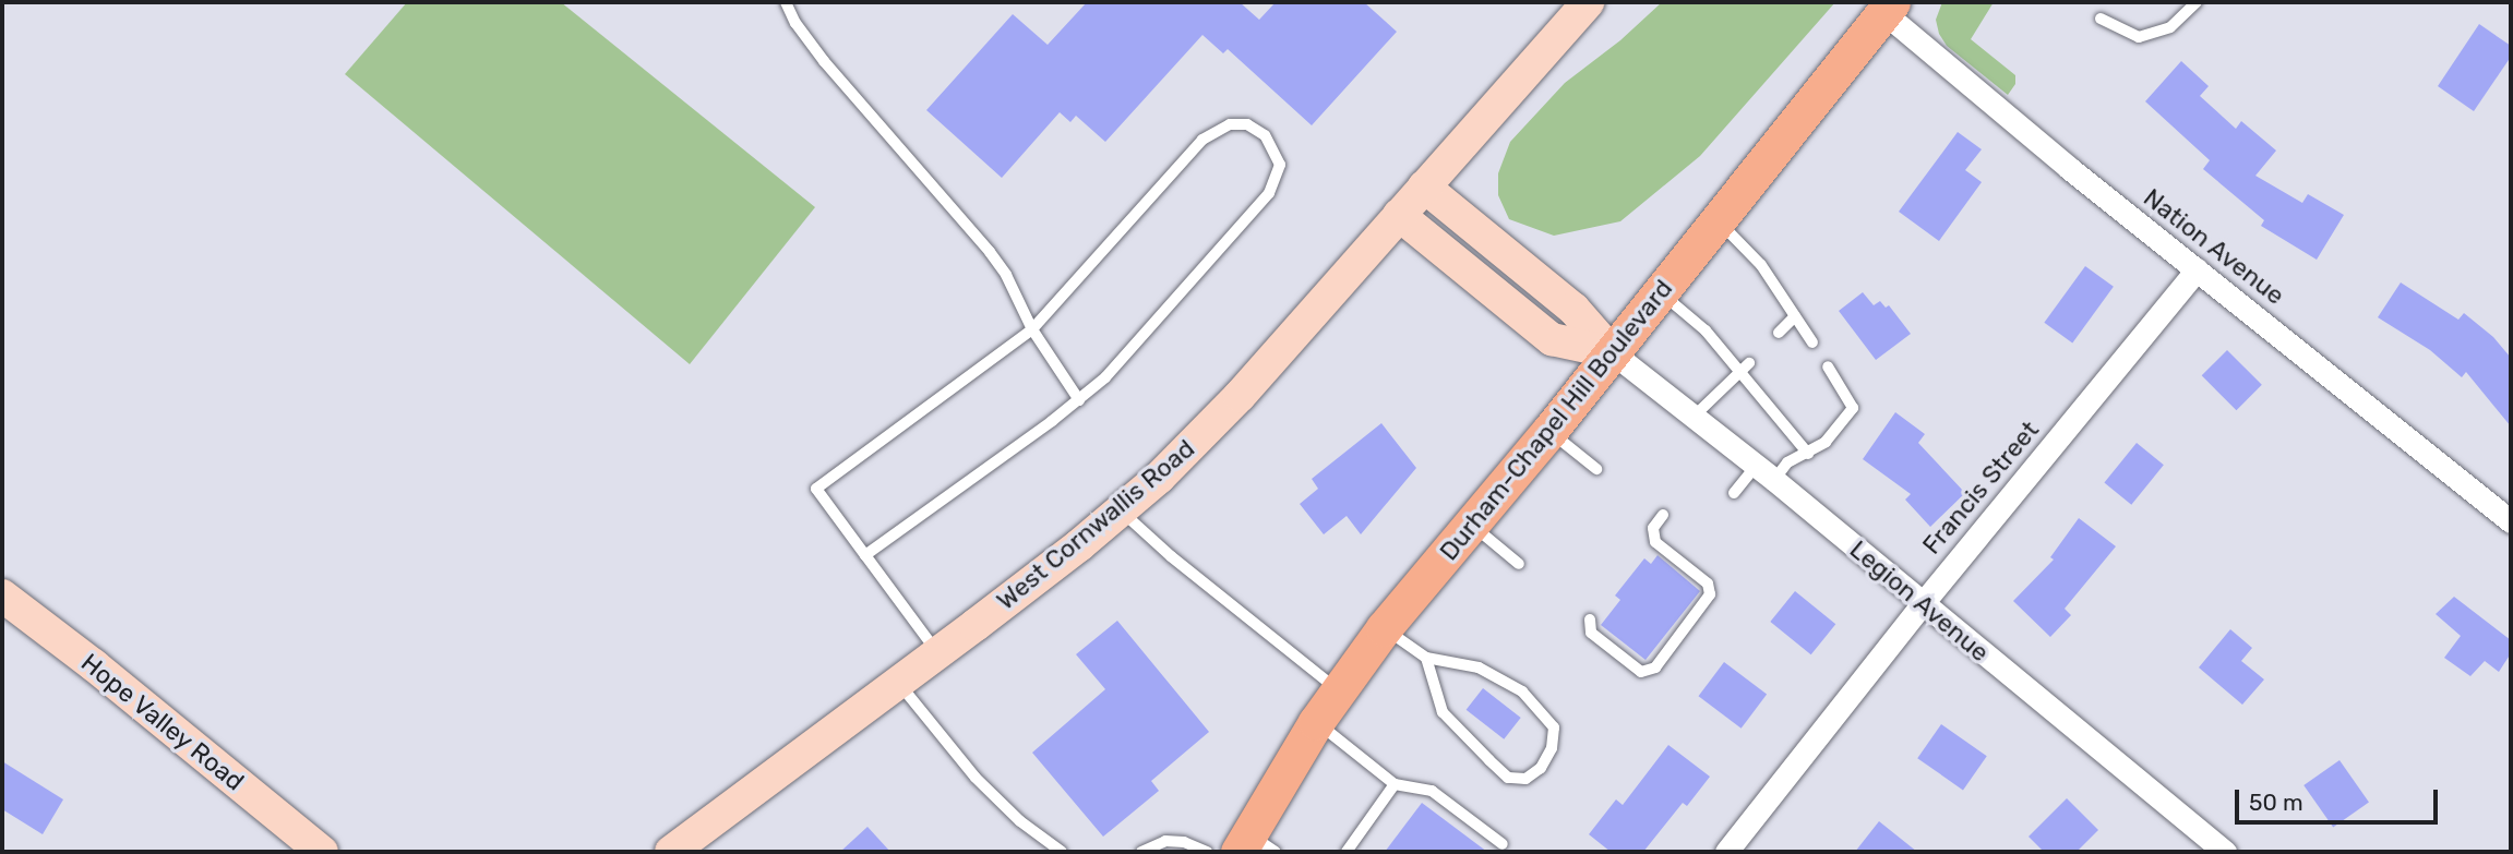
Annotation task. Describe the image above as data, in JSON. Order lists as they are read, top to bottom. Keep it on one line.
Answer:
{"streets":{"main road":["Durham-Chapel Hill Boulevard"],"street":["Nation Avenue","Francis Street","West Cornwallis Road","Legion Avenue","Hope Valley Road"]},"crossings":[["Nation Avenue","Durham-Chapel Hill Boulevard"],["Nation Avenue","Francis Street"],["Durham-Chapel Hill Boulevard","Legion Avenue"],["Francis Street","Legion Avenue"],["West Cornwallis Road","Legion Avenue"]],"scale_bar":"50 m"}
